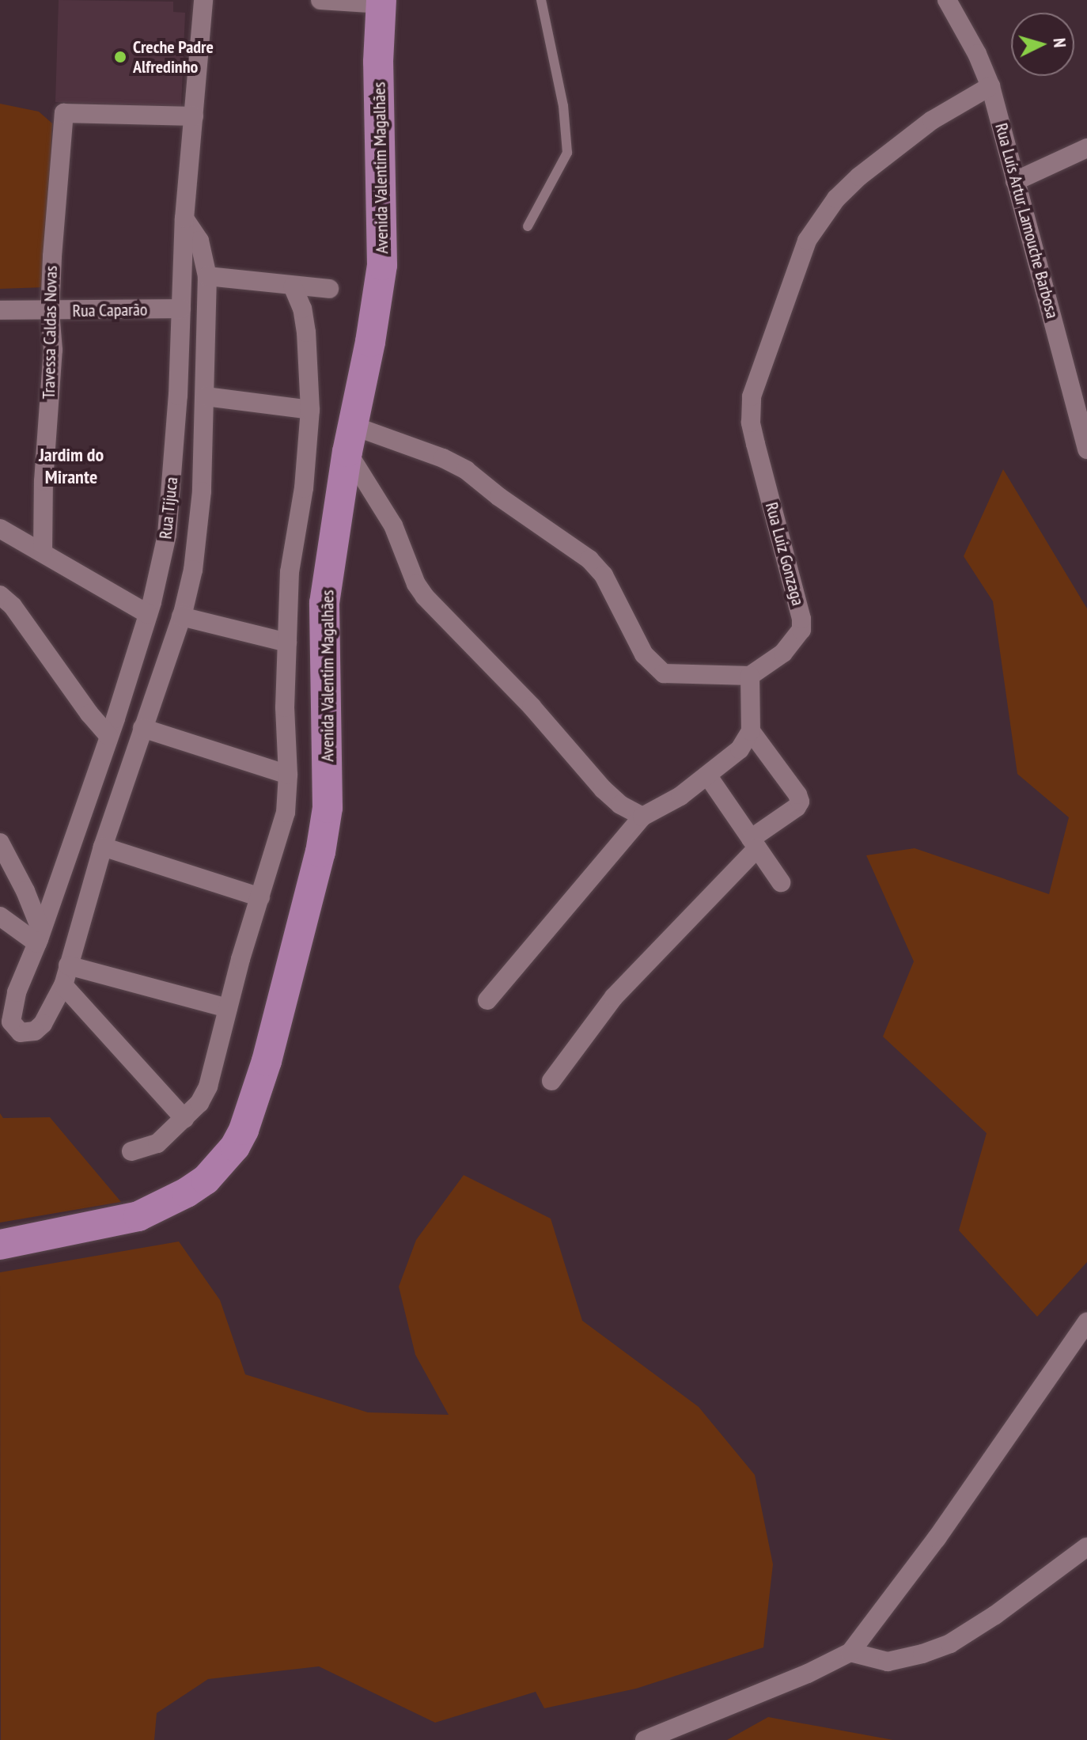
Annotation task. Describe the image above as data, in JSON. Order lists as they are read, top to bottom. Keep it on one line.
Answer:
{"streets":{"main road":["Avenida Valentim Magalhães"],"street":["Rua Luís Artur Lamouche Barbosa","Rua Caparão","Travessa Caldas Novas","Rua Tijuca","Rua Luiz Gonzaga"]},"crossings":[["Rua Luís Artur Lamouche Barbosa","Rua Luiz Gonzaga"],["Rua Caparão","Travessa Caldas Novas"],["Rua Caparão","Rua Tijuca"],["Travessa Caldas Novas","Rua Tijuca"]],"districts":["Jardim do Mirante"],"places":["Creche Padre Alfredinho"],"north":"right"}
